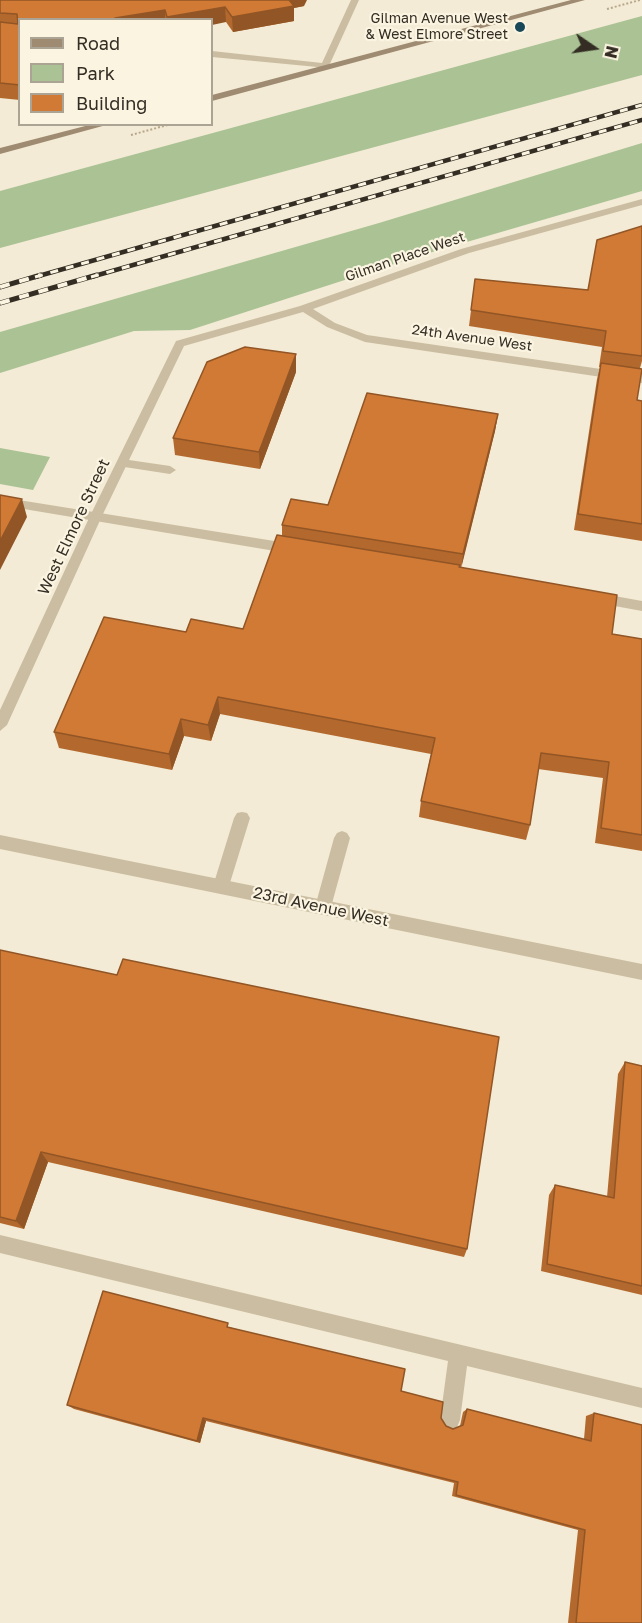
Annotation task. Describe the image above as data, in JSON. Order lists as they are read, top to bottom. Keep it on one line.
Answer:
{"streets":{"street":["Gilman Place West","24th Avenue West","West Elmore Street","23rd Avenue West"]},"crossings":[["Gilman Place West","24th Avenue West"],["Gilman Place West","West Elmore Street"]],"places":["Gilman Avenue West & West Elmore Street"],"legend":["Road","Park","Building"],"north":"right"}
